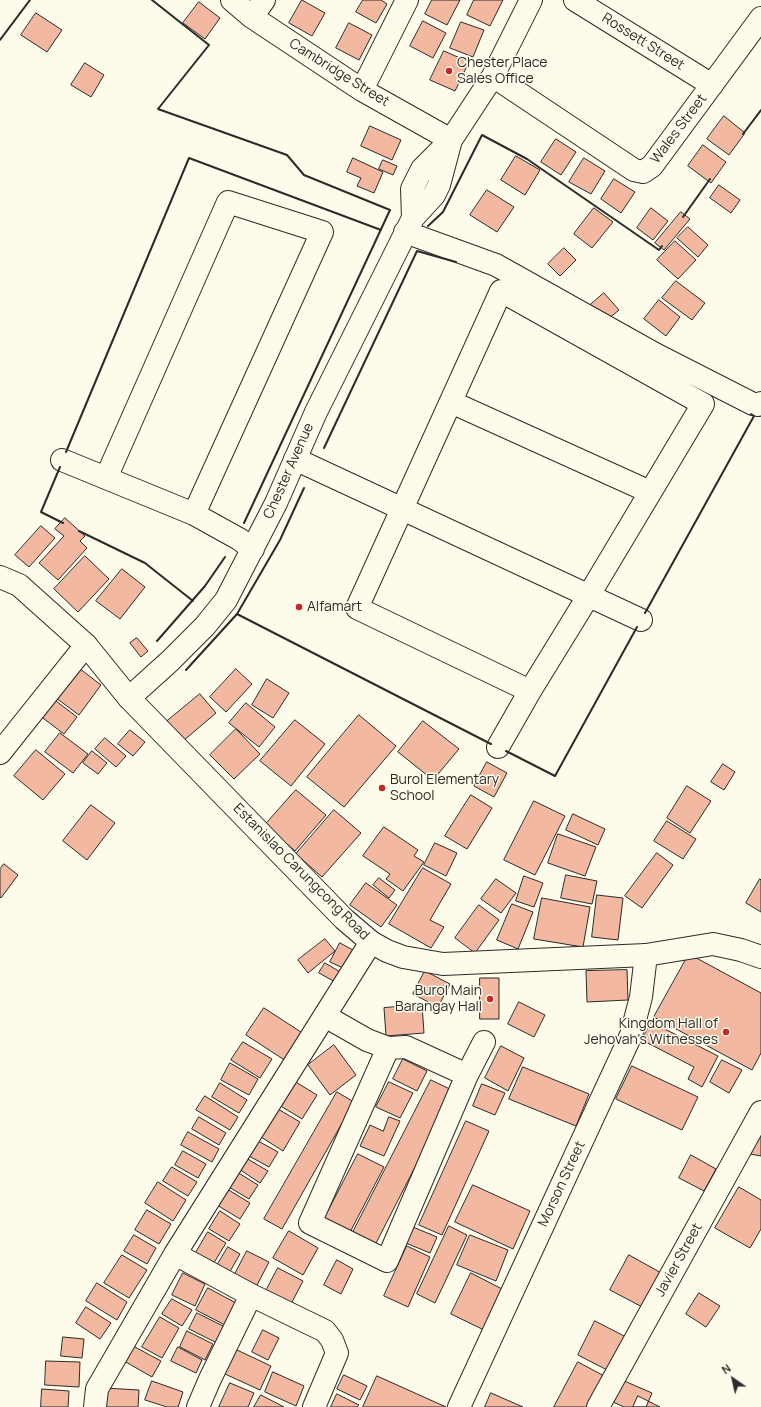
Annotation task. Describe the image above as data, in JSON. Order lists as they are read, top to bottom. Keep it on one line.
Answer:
{"streets":{"street":["Rossett Street","Cambridge Street","Wales Street","Chester Avenue","Estanislao Carungcong Road","Morson Street","Javier Street"]},"crossings":[["Rossett Street","Wales Street"],["Cambridge Street","Chester Avenue"],["Wales Street","Chester Avenue"],["Chester Avenue","Estanislao Carungcong Road"],["Estanislao Carungcong Road","Morson Street"]],"places":["Chester Place Sales Office","Alfamart","Burol Elementary School","Burol Main Barangay Hall","Kingdom Hall of Jehovah's Witnesses"],"north":"top left"}
